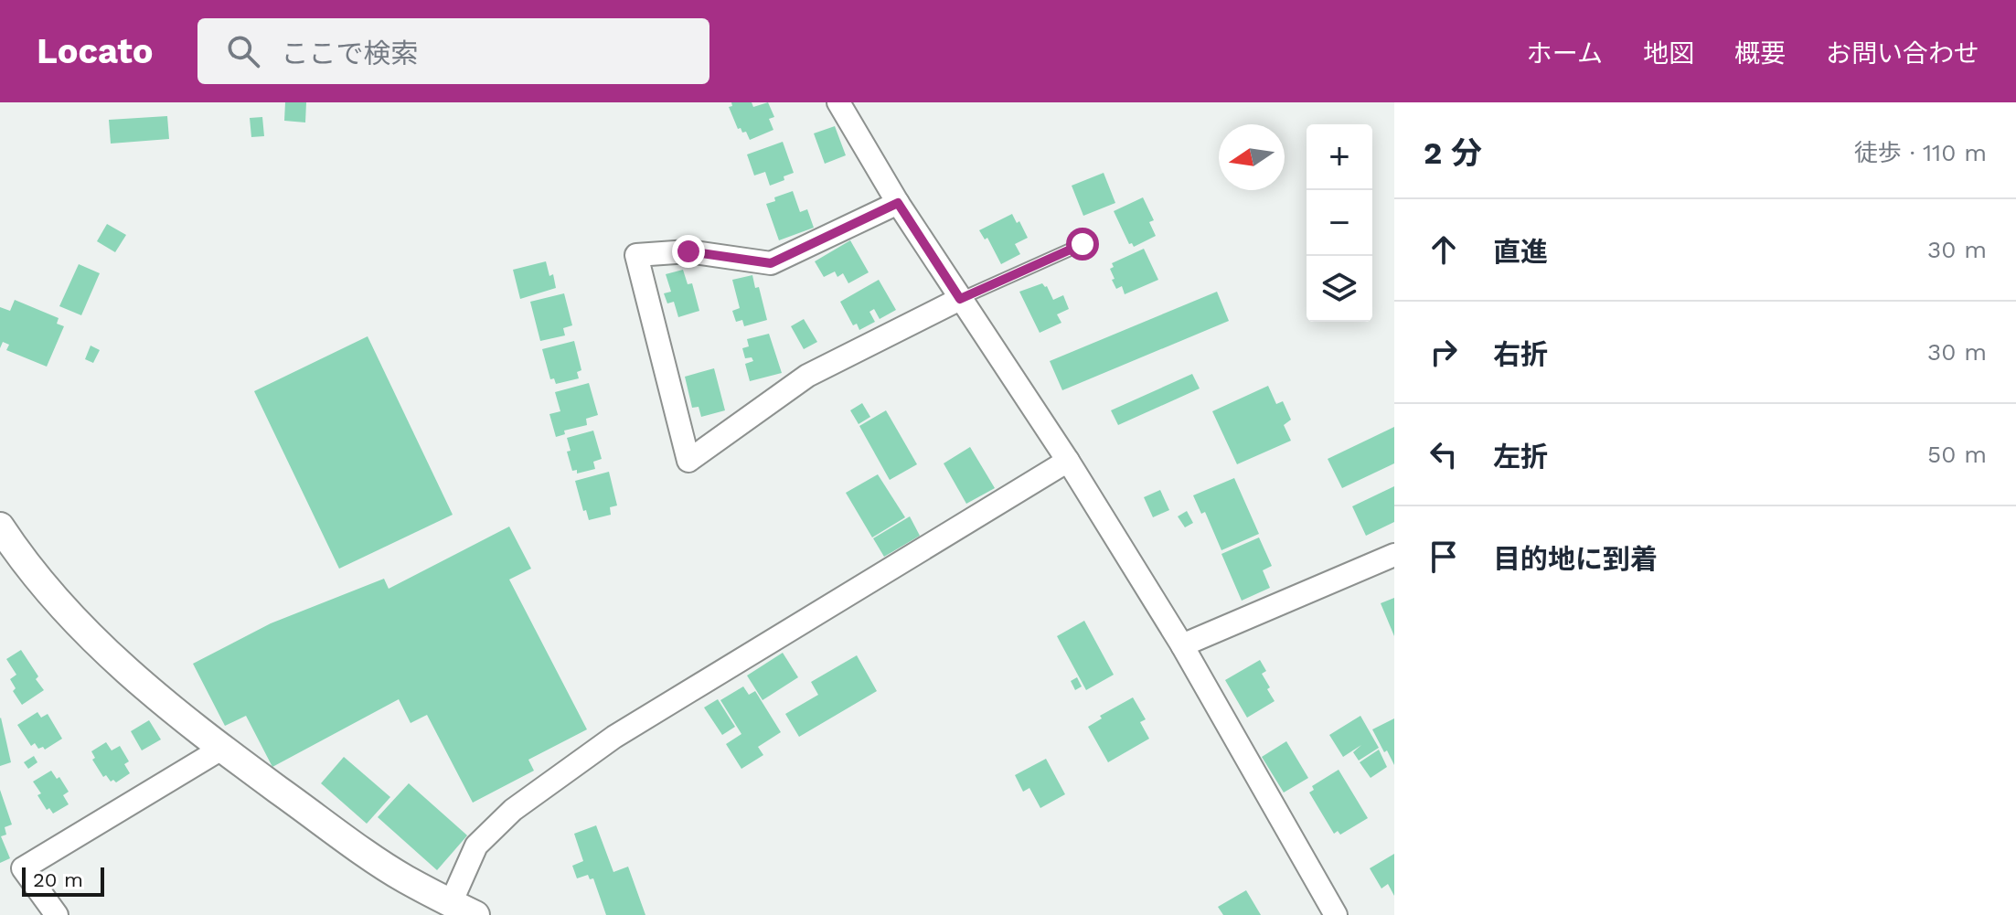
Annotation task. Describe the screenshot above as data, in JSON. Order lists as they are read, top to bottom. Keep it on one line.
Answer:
{"scale_bar":"20 m","north":"left","page":{"header":"Locato","search":"ここで検索","nav":["ホーム","地図","概要","お問い合わせ"],"heading":["2 分","徒歩 · 110 m"],"map_buttons":["+","−"],"list":[["直進","30 m"],["右折","30 m"],["左折","50 m"],"目的地に到着"],"scale":"20 m"}}
